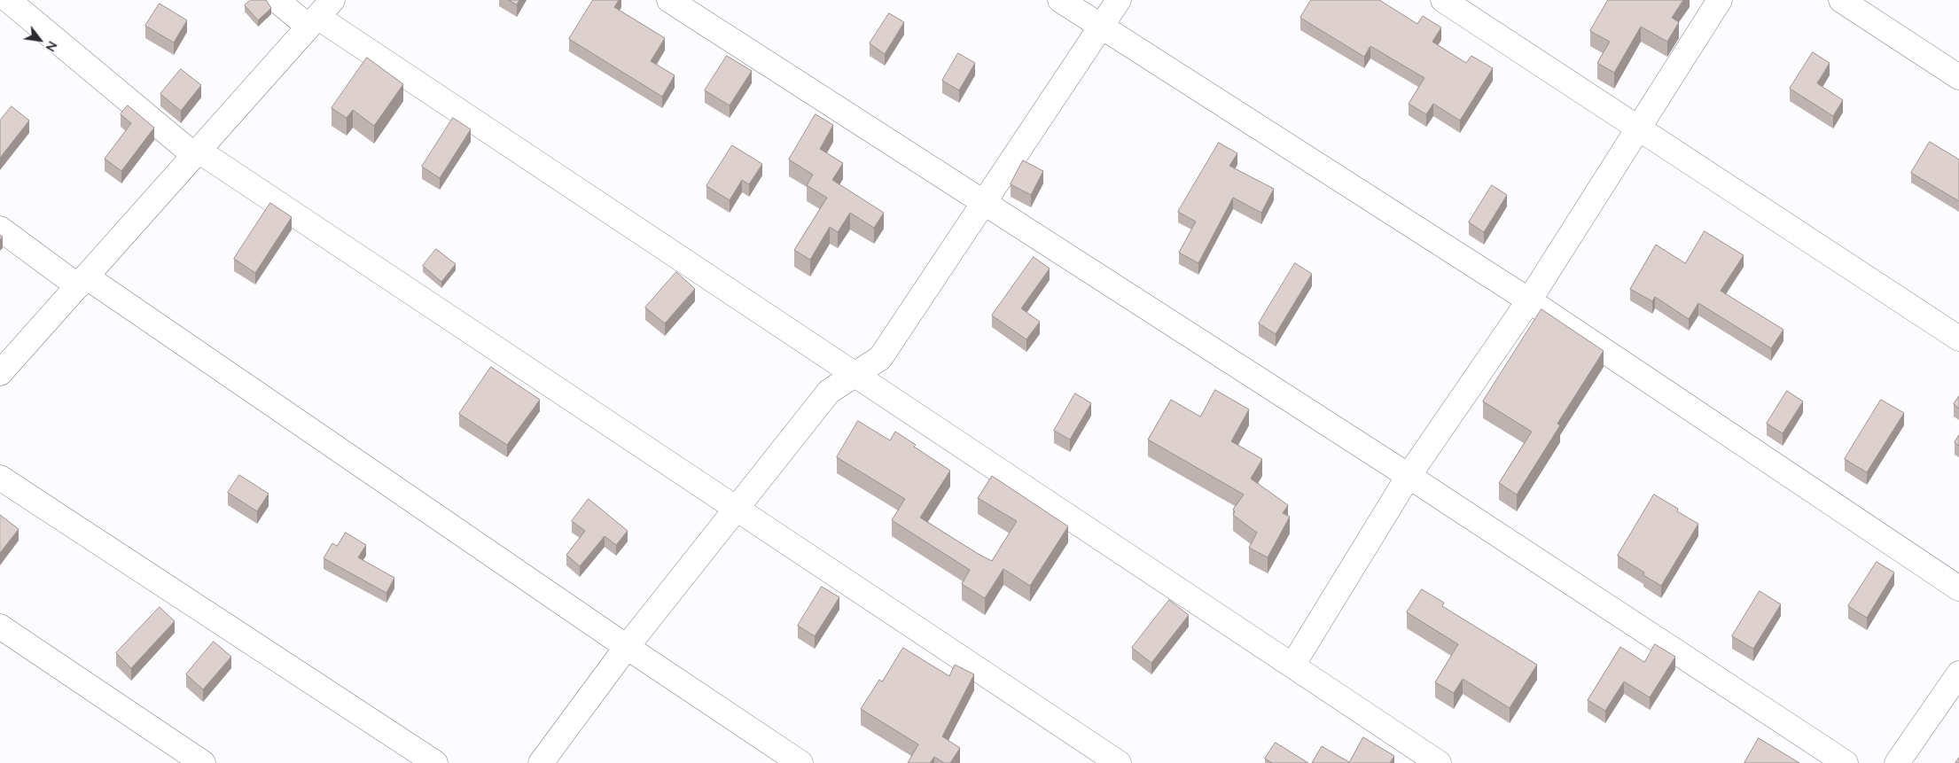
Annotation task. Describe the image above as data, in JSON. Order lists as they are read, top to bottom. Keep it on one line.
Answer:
{"north":"bottom right"}
